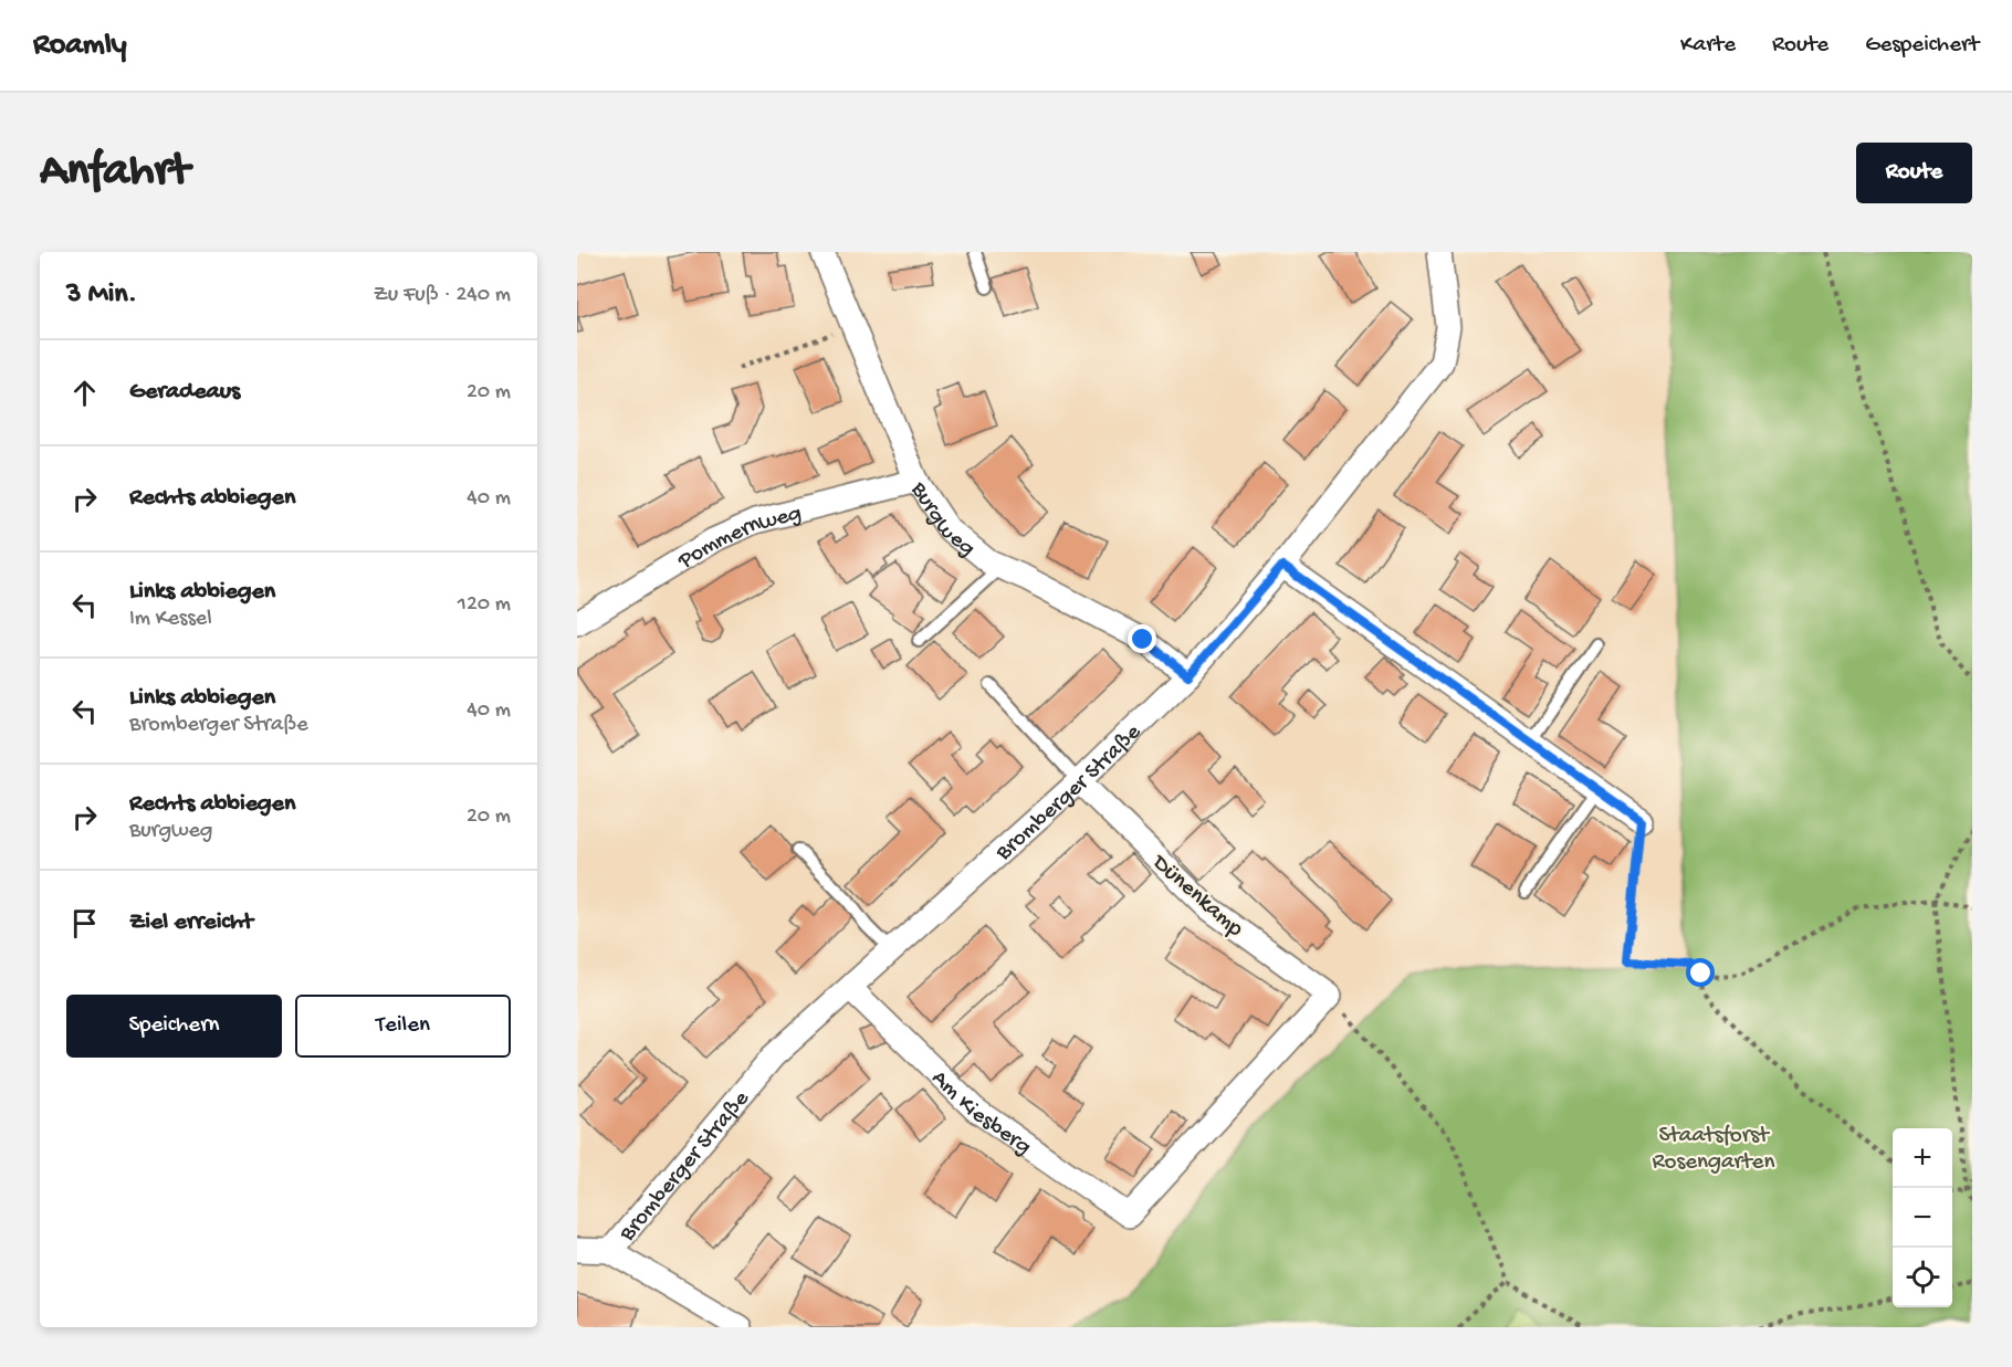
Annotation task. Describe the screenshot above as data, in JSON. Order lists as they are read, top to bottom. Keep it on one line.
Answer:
{"streets":{"street":["Burgweg","Pommernweg","Bromberger Straße","Dünenkamp","Am Kiesberg"]},"crossings":[["Burgweg","Pommernweg"],["Burgweg","Bromberger Straße"],["Bromberger Straße","Dünenkamp"],["Bromberger Straße","Am Kiesberg"],["Dünenkamp","Am Kiesberg"]],"parks":["Staatsforst Rosengarten"],"page":{"header":"Roamly","nav":["Karte","Route","Gespeichert"],"buttons":["Route",["Speichern","Teilen"]],"title":"Anfahrt","heading":["3 Min.","Zu Fuß · 240 m"],"list":[["Geradeaus","20 m"],["Rechts abbiegen","40 m"],["Links abbiegen","Im Kessel","120 m"],["Links abbiegen","Bromberger Straße","40 m"],["Rechts abbiegen","Burgweg","20 m"],"Ziel erreicht"],"map_buttons":["+","−"]}}
